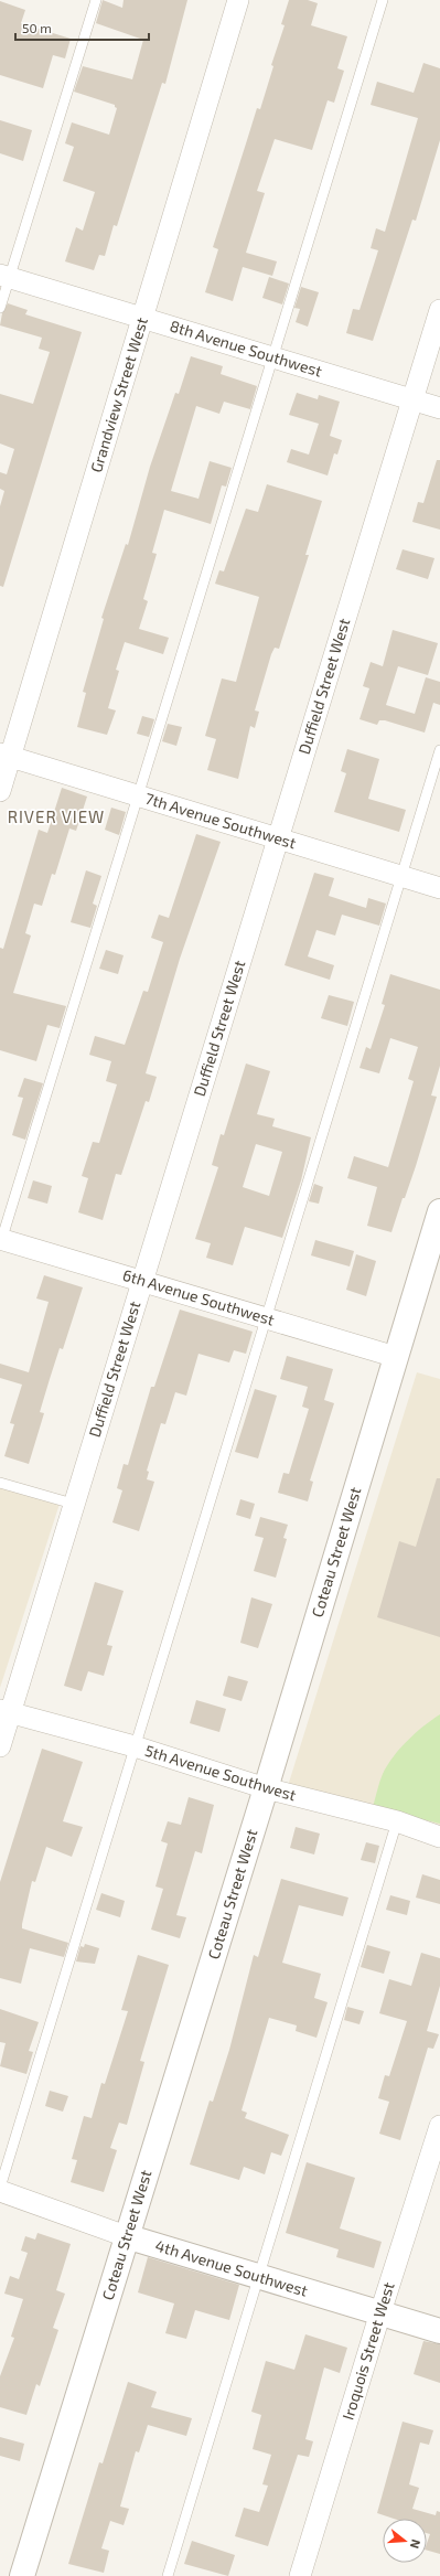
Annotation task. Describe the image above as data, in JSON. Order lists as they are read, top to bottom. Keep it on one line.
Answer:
{"streets":{"street":["8th Avenue Southwest","Grandview Street West","Duffield Street West","7th Avenue Southwest","6th Avenue Southwest","Coteau Street West","5th Avenue Southwest","4th Avenue Southwest","Iroquois Street West"]},"crossings":[["8th Avenue Southwest","Grandview Street West"],["8th Avenue Southwest","Duffield Street West"],["Grandview Street West","7th Avenue Southwest"],["Duffield Street West","7th Avenue Southwest"],["Duffield Street West","6th Avenue Southwest"],["Duffield Street West","5th Avenue Southwest"],["6th Avenue Southwest","Coteau Street West"],["Coteau Street West","5th Avenue Southwest"],["Coteau Street West","4th Avenue Southwest"],["4th Avenue Southwest","Iroquois Street West"]],"districts":["RIVER VIEW"],"scale_bar":"50 m","north":"right"}
